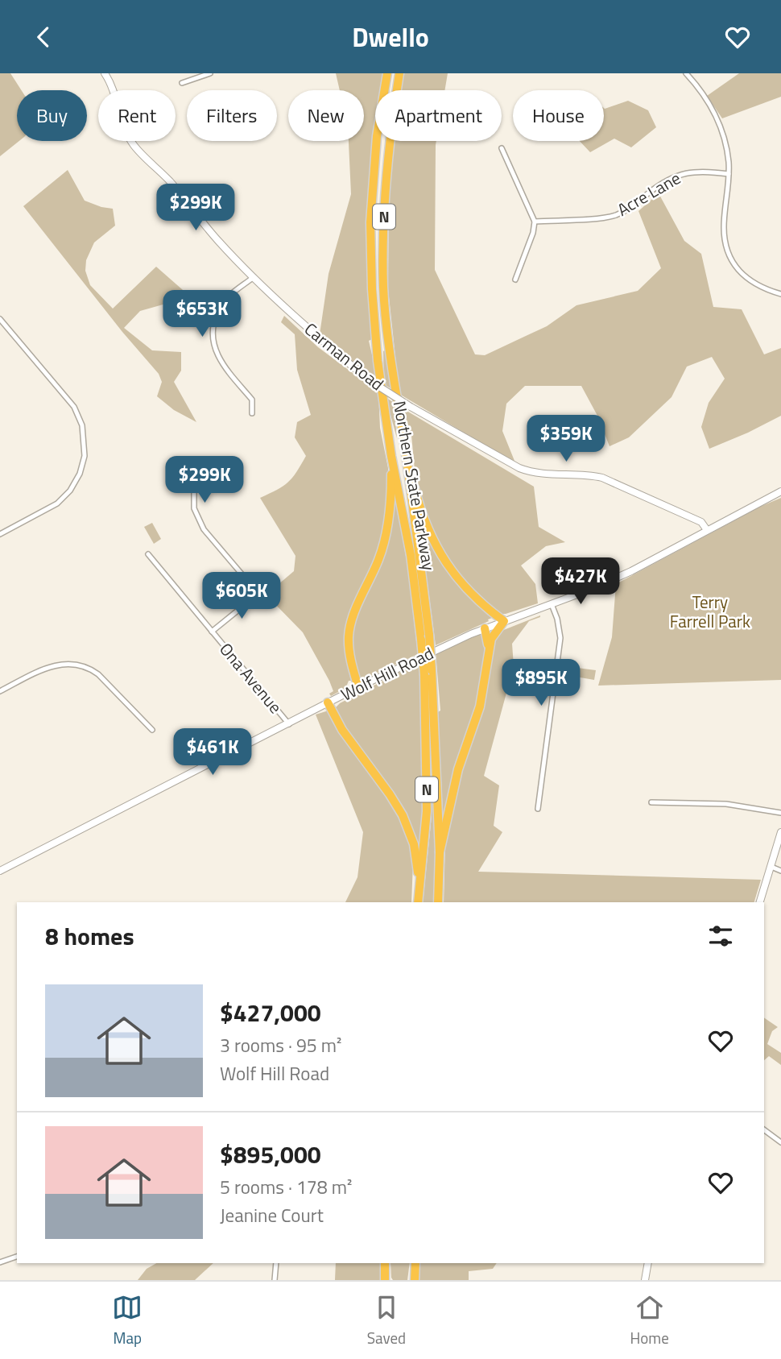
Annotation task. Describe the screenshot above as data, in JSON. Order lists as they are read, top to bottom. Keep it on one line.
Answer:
{"streets":{"highway":["N","Northern State Parkway"],"street":["Acre Lane","Carman Road","Wolf Hill Road","Ona Avenue"]},"crossings":[["Carman Road","Wolf Hill Road"],["Wolf Hill Road","Ona Avenue"]],"parks":["Terry Farrell Park"],"page":{"header":"Dwello","chip":["Buy","Rent","Filters","New","Apartment","House"],"price":["$299K","$653K","$359K","$299K","$427K","$605K","$895K","$461K"],"heading":"8 homes","list":[{"name":"$427,000","note":"3 rooms · 95 m² · Wolf Hill Road"},{"name":"$895,000","note":"5 rooms · 178 m² · Jeanine Court"}],"tabs":["Map","Saved","Home"]}}
